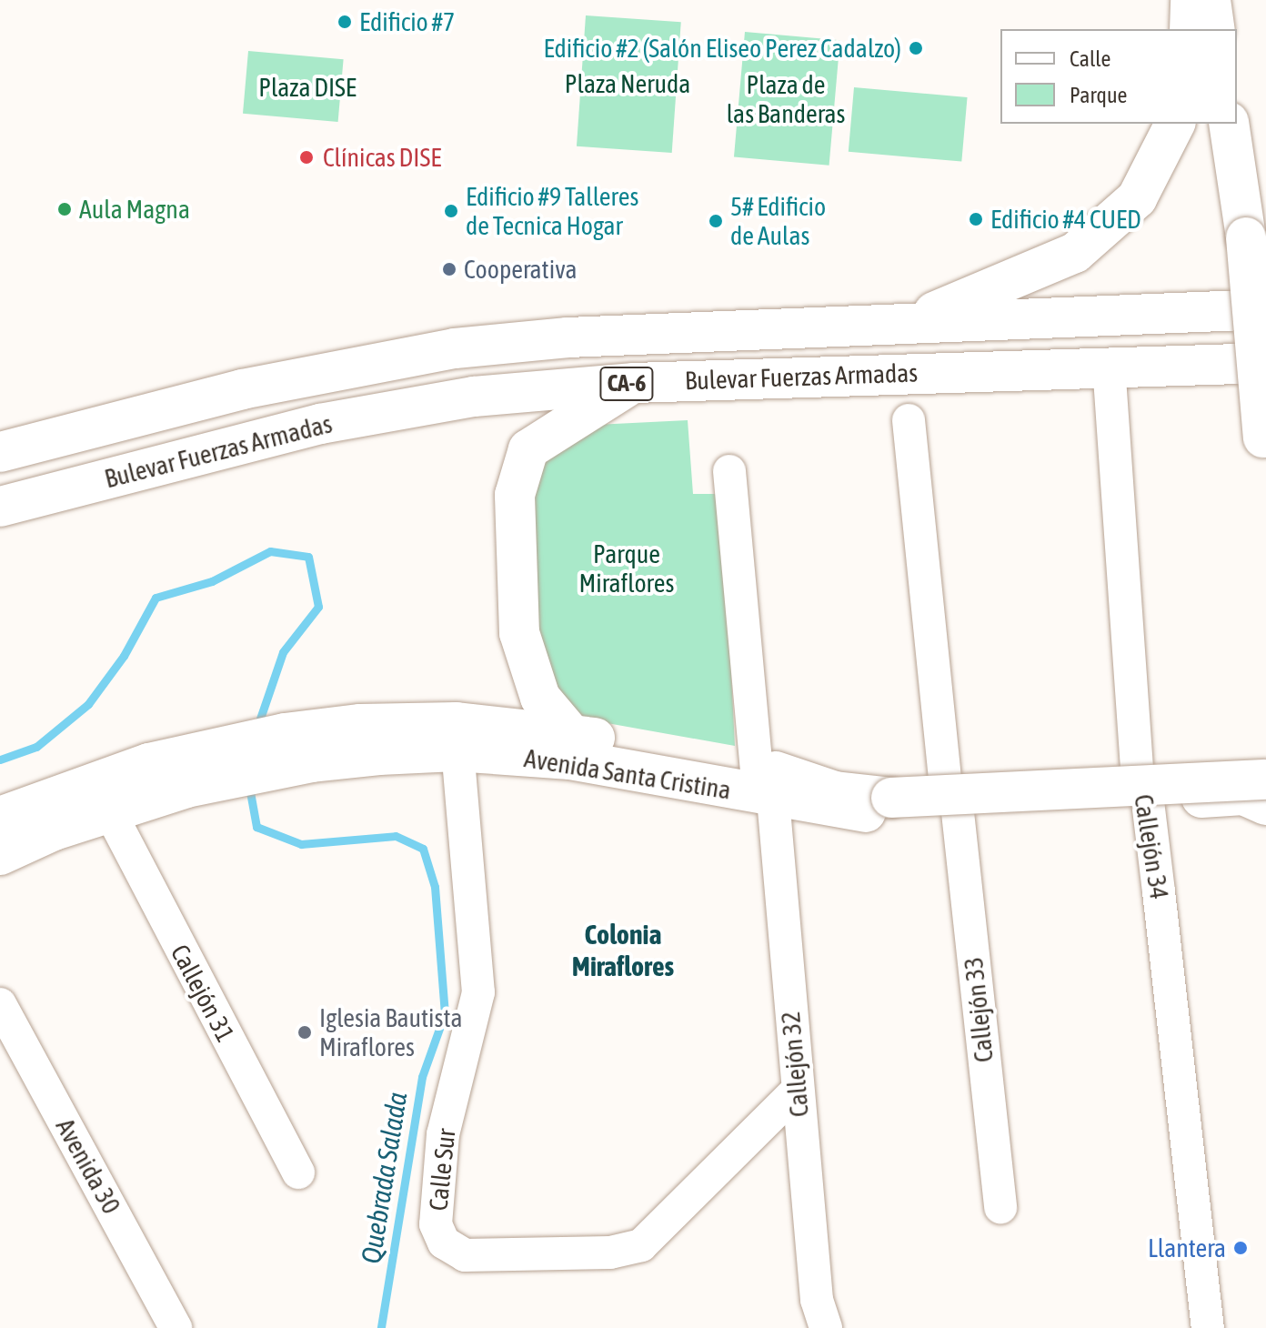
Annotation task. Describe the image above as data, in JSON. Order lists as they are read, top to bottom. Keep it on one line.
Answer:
{"streets":{"main road":["Bulevar Fuerzas Armadas","CA-6","Avenida Santa Cristina"],"street":["Callejón 34","Callejón 31","Callejón 33","Callejón 32","Avenida 30","Calle Sur"]},"crossings":[["Bulevar Fuerzas Armadas","Callejón 34"],["Avenida Santa Cristina","Callejón 34"],["Avenida Santa Cristina","Callejón 31"],["Avenida Santa Cristina","Callejón 33"],["Avenida Santa Cristina","Callejón 32"],["Avenida Santa Cristina","Calle Sur"],["Callejón 32","Calle Sur"]],"districts":["Colonia Miraflores"],"water":["Quebrada Salada"],"parks":["Plaza Neruda","Plaza de las Banderas","Plaza DISE","Parque Miraflores"],"places":["Edificio #7","Edificio #2 (Salón Eliseo Perez Cadalzo)","Clínicas DISE","Aula Magna","Edificio #9 Talleres de Tecnica Hogar","Edificio #4 CUED","5# Edificio de Aulas","Cooperativa","Iglesia Bautista Miraflores","Llantera"],"legend":["Calle","Parque"]}
